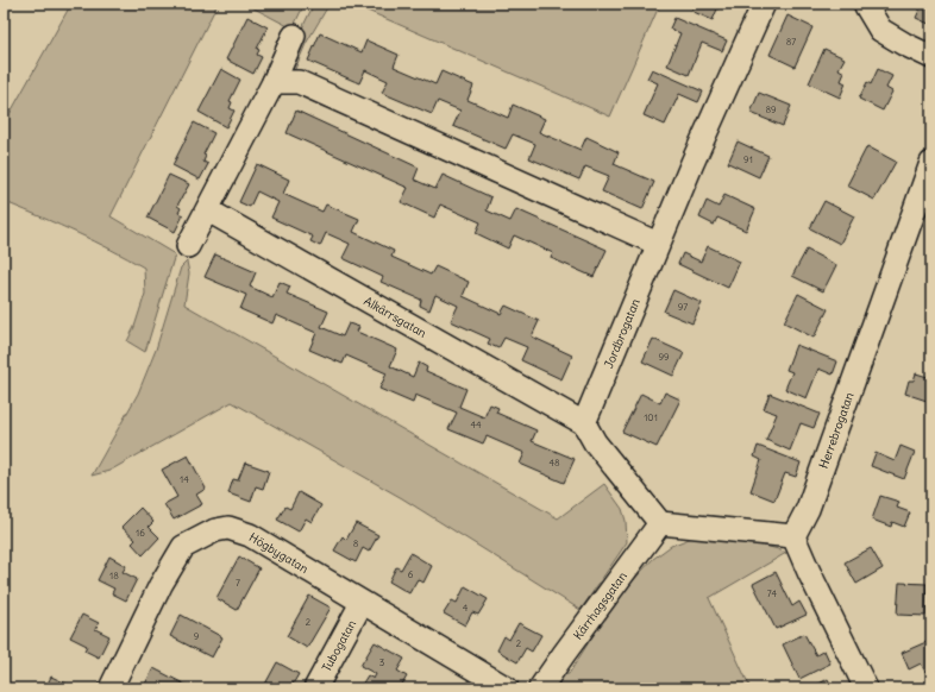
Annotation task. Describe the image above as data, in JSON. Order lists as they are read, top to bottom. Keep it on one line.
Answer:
{"streets":{"street":["Alkärrsgatan","Jordbrogatan","Herrebrogatan","Högbygatan","Kärrhagsgatan","Tubogatan"]},"crossings":[["Alkärrsgatan","Jordbrogatan"],["Högbygatan","Tubogatan"]],"house_numbers":["87","89","91","97","99","101","44","48","14","16","8","6","18","7","74","4","2","9","2","3"]}
